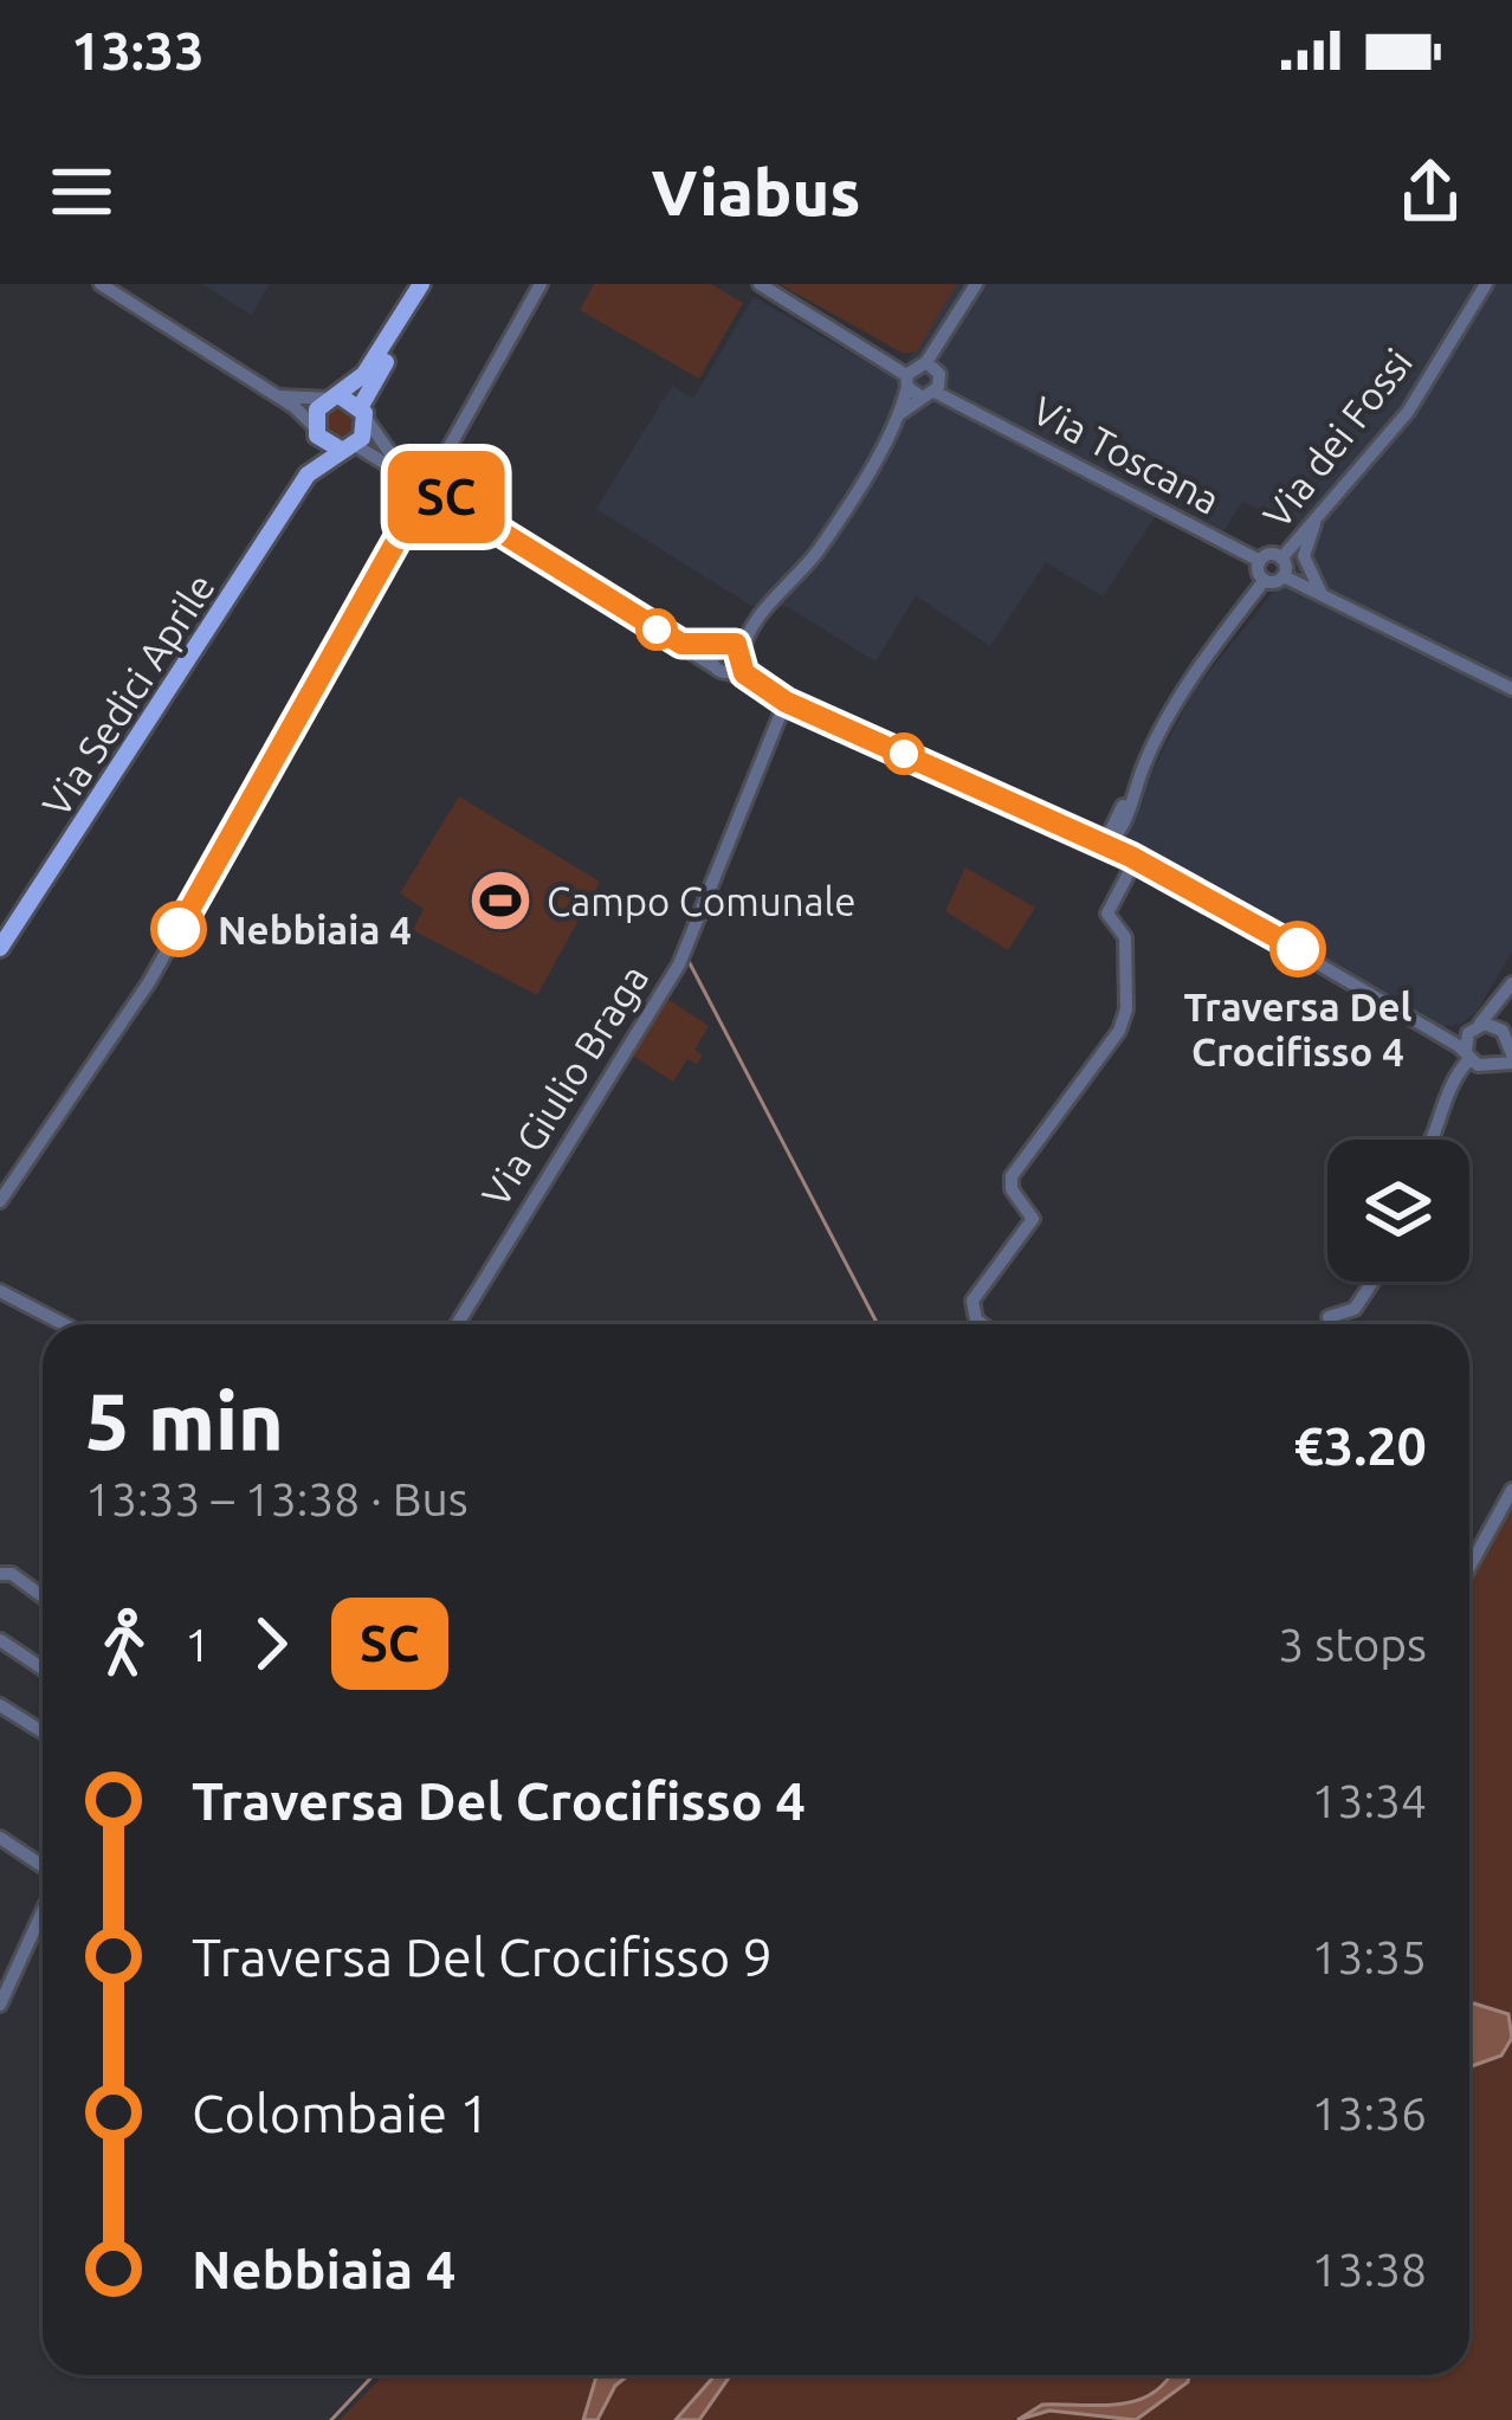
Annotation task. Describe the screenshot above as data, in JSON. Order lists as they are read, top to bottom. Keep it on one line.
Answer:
{"streets":{"main road":["Via Sedici Aprile"],"street":["Via dei Fossi","Via Toscana","Via Giulio Braga"]},"places":{"sports":["Campo Comunale"],"other":["Nebbiaia 4","Traversa Del Crocifisso 4"]},"lines":["bus line SC"],"page":{"status":"13:33","header":"Viabus","on_map":"SC","heading":["5 min","13:33 – 13:38 · Bus","€3.20"],"legs":["1","SC","3 stops"],"list":[{"name":"Traversa Del Crocifisso 4","value":"13:34"},{"name":"Traversa Del Crocifisso 9","value":"13:35"},{"name":"Colombaie 1","value":"13:36"},{"name":"Nebbiaia 4","value":"13:38"}]}}
